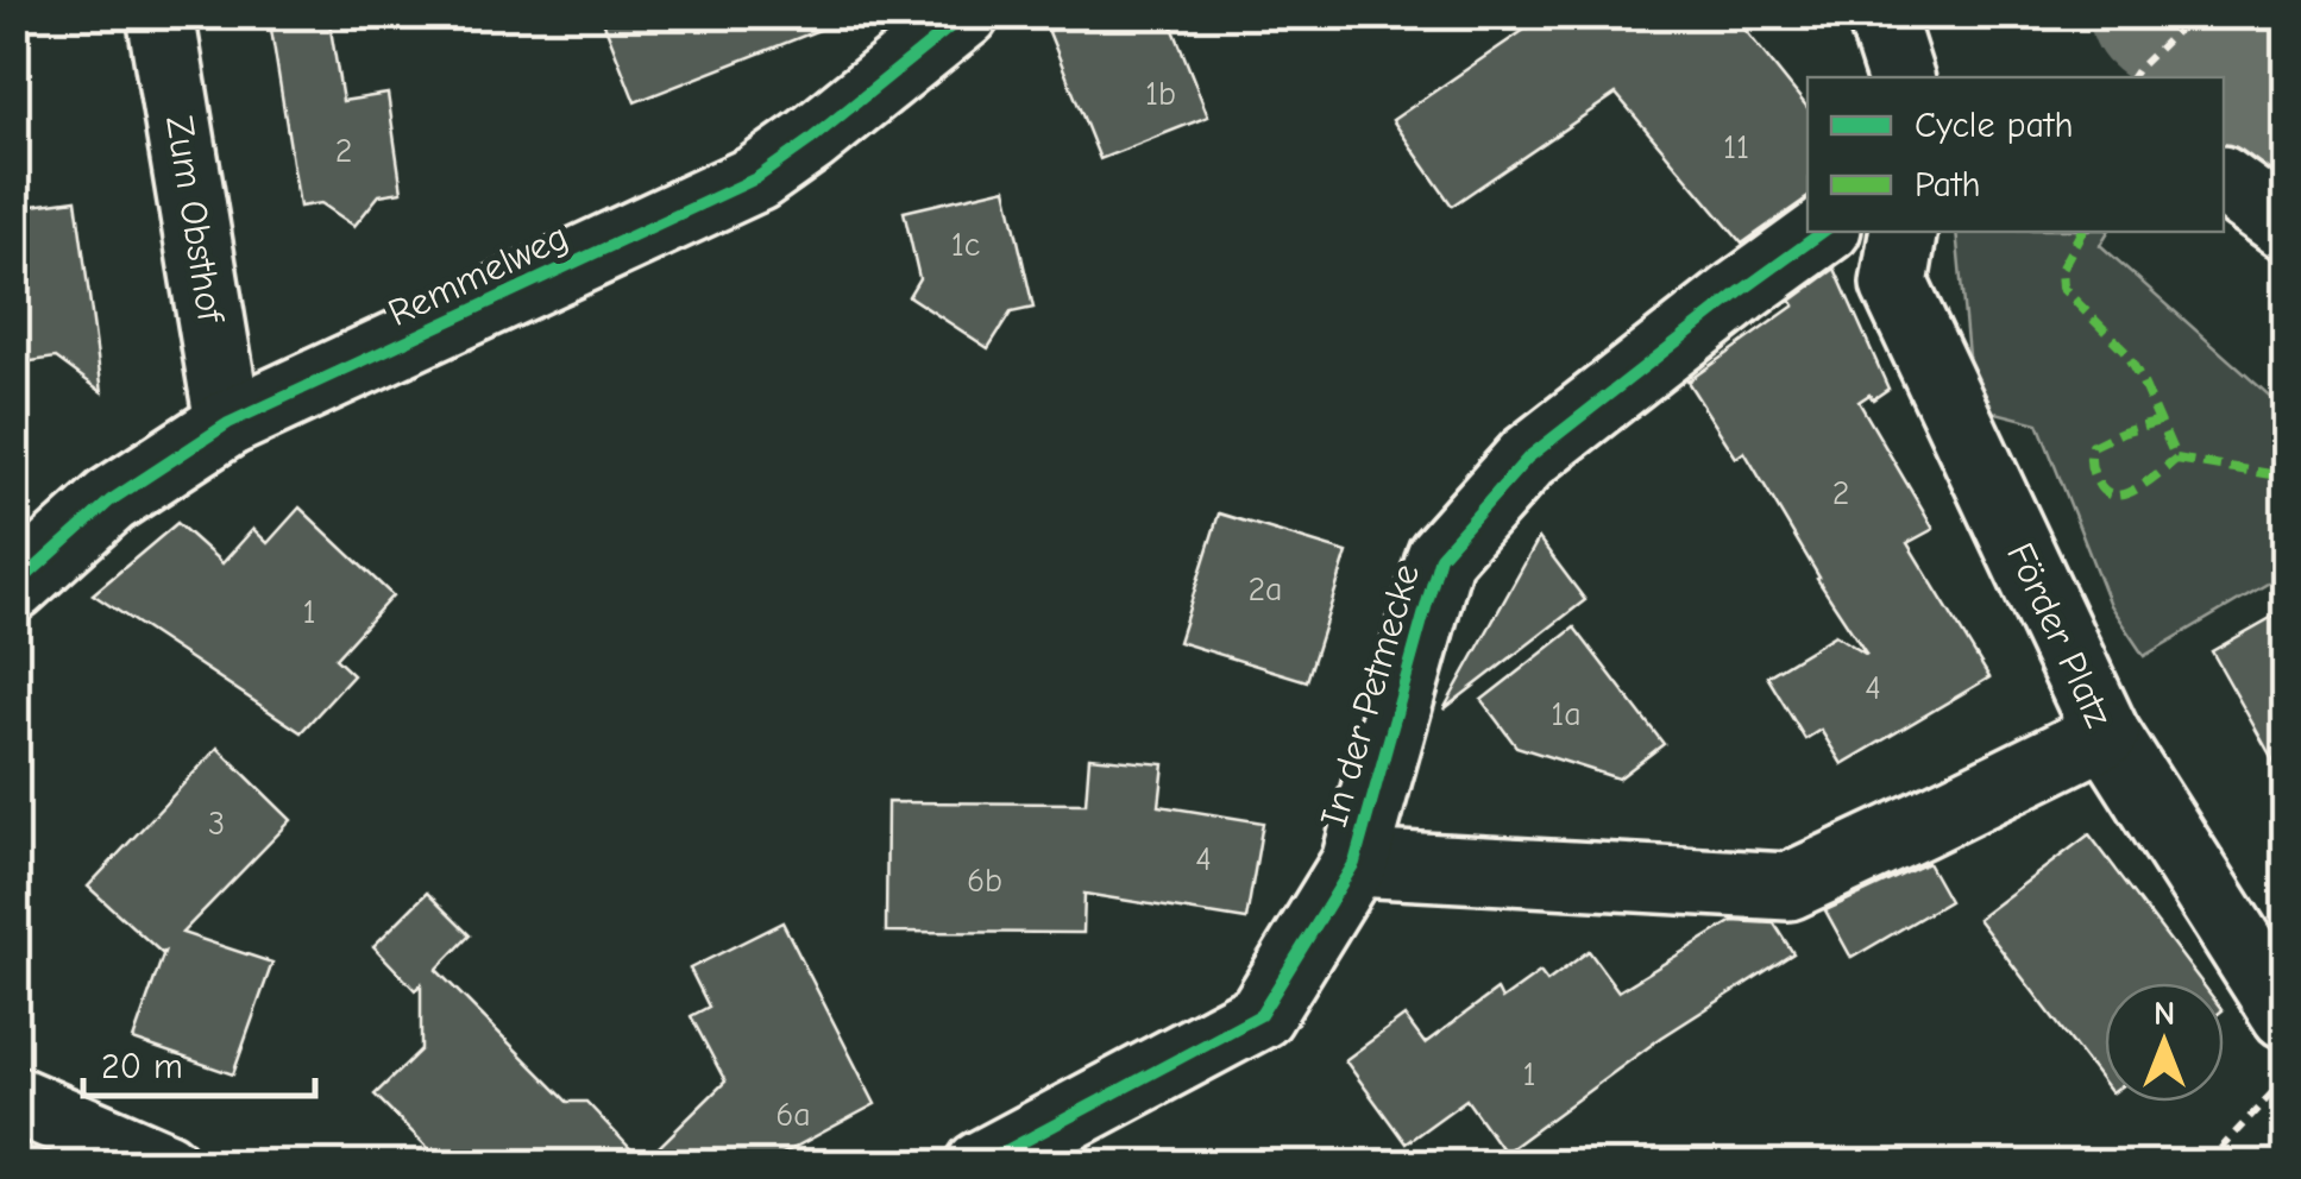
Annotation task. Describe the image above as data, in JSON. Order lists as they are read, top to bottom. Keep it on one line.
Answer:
{"streets":{"street":["Zum Obsthof","Remmelweg","Förder Platz","In der Petmecke"]},"crossings":[["Zum Obsthof","Remmelweg"]],"house_numbers":["1b","11","2","1c","2","2a","1","4","1a","3","4","6b","1","6a"],"legend":["Cycle path","Path"],"scale_bar":"20 m","north":"top"}
